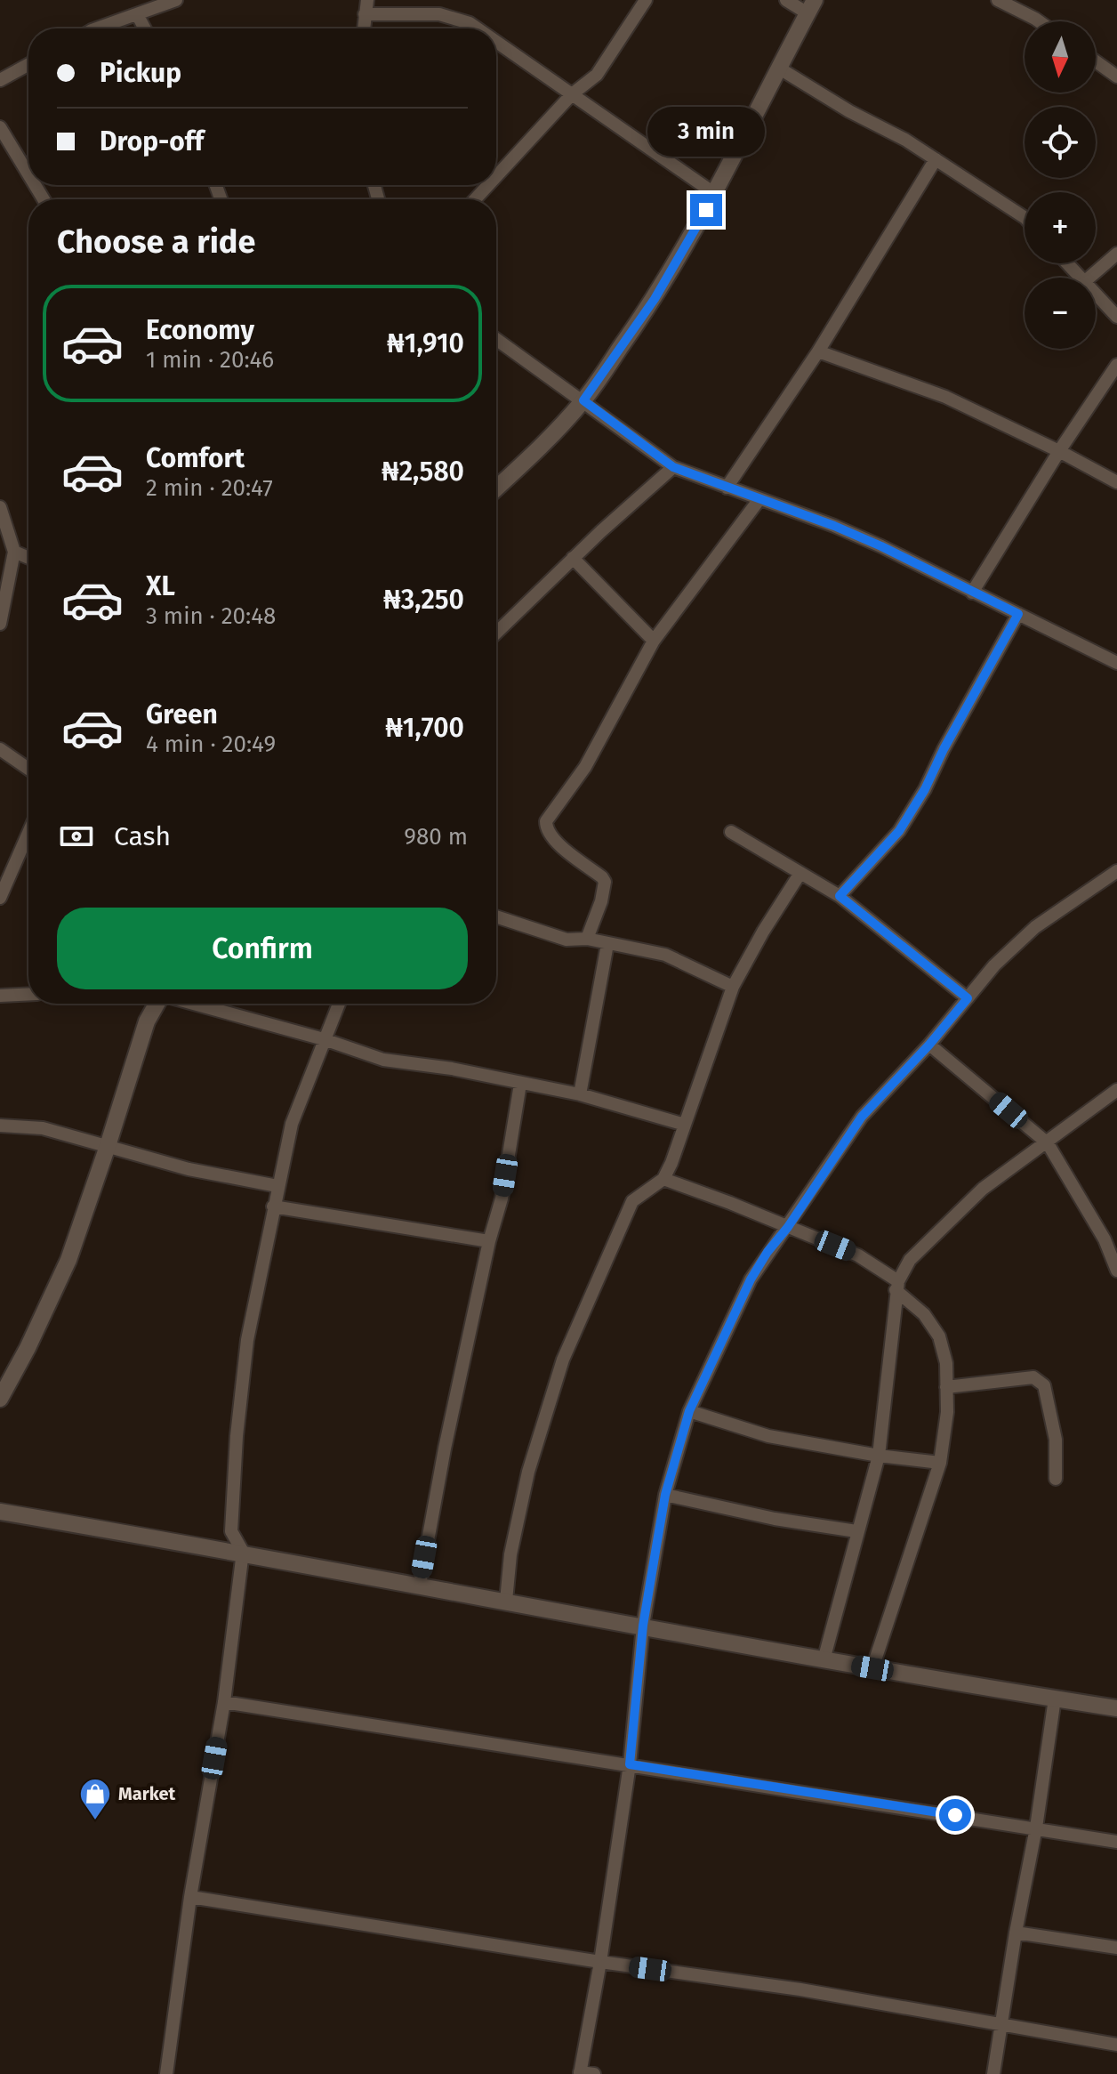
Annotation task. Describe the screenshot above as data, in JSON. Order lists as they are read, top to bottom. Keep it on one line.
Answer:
{"places":{"shop":["Market"]},"north":"bottom","page":{"map_buttons":["+","−"],"banner":["Pickup","Drop-off"],"bubble":"3 min","heading":"Choose a ride","list":[{"name":"Economy","note":"1 min · 20:46","value":"₦1,910"},{"name":"Comfort","note":"2 min · 20:47","value":"₦2,580"},{"name":"XL","note":"3 min · 20:48","value":"₦3,250"},{"name":"Green","note":"4 min · 20:49","value":"₦1,700"}],"pay":["Cash","980 m"],"buttons":"Confirm"}}
